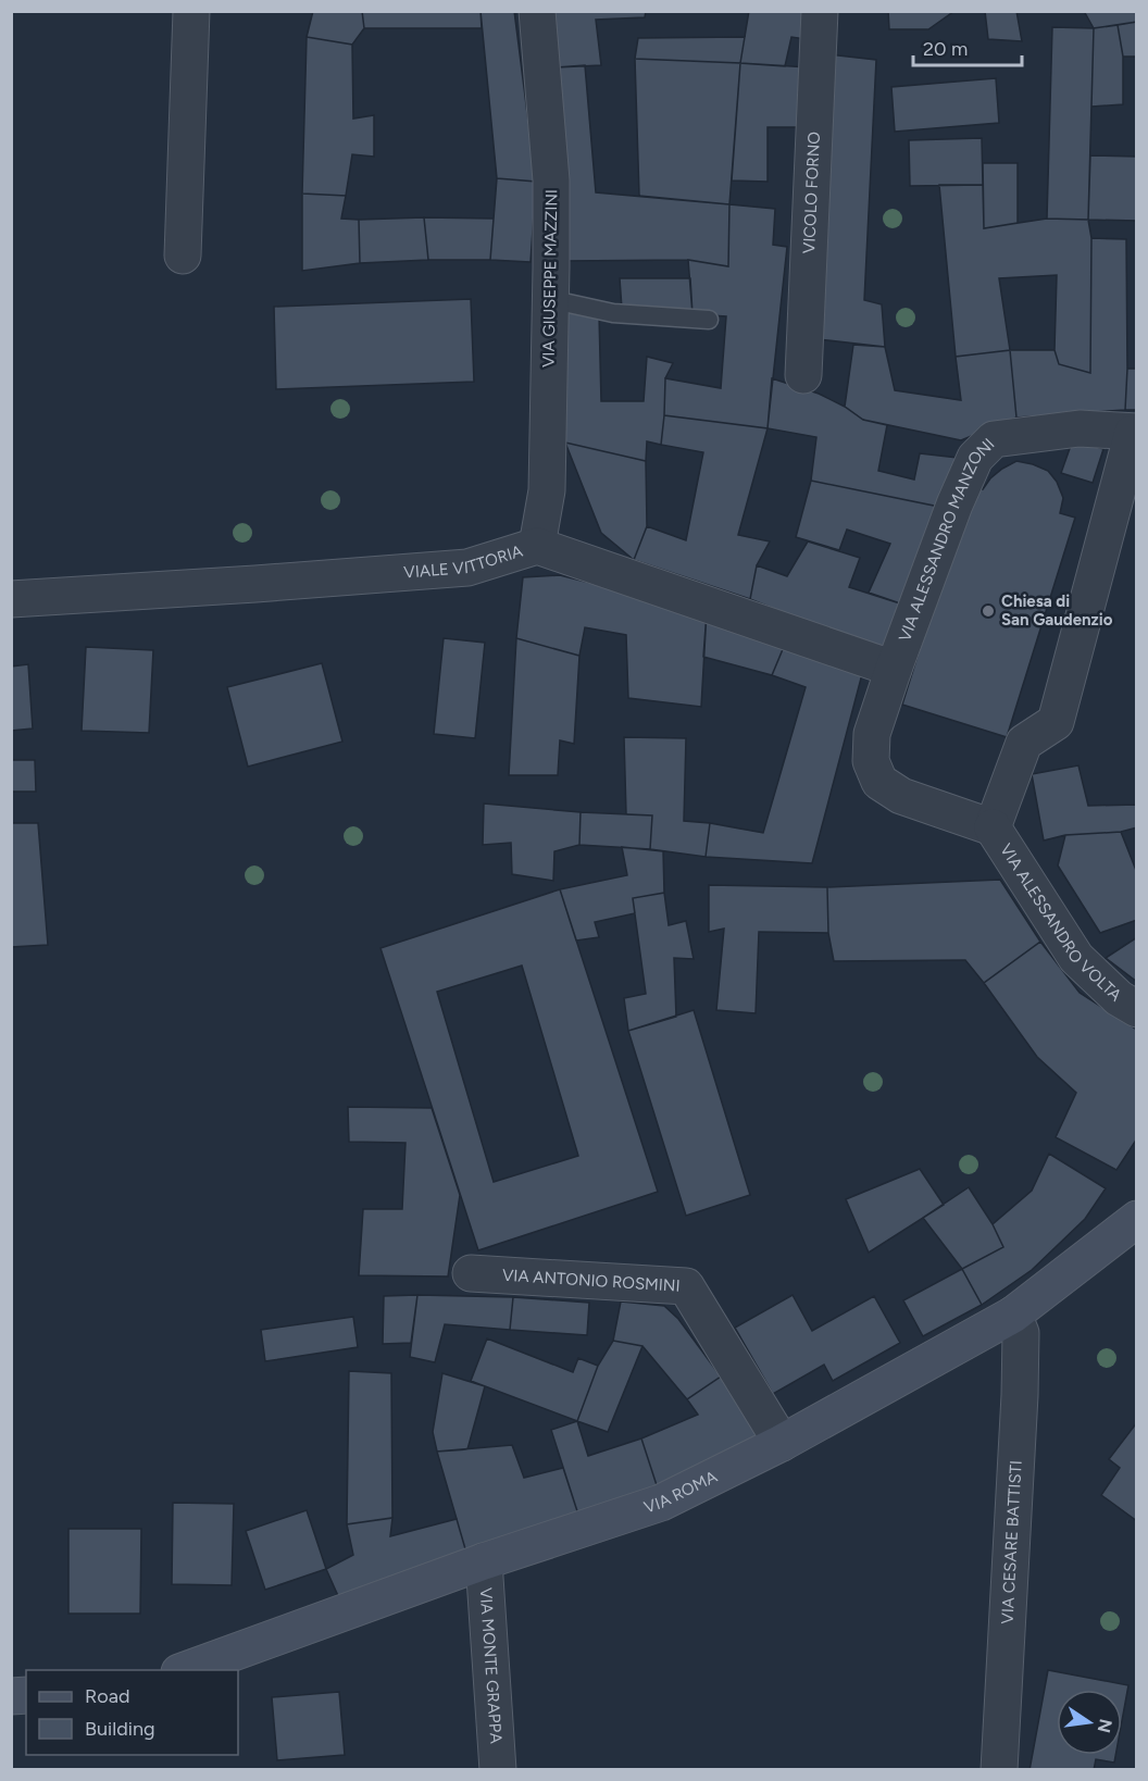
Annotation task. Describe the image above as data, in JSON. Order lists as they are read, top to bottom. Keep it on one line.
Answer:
{"streets":{"street":["VICOLO FORNO","VIA GIUSEPPE MAZZINI","VIA ALESSANDRO MANZONI","VIALE VITTORIA","VIA ALESSANDRO VOLTA","VIA ANTONIO ROSMINI","VIA ROMA","VIA CESARE BATTISTI","VIA MONTE GRAPPA"]},"crossings":[["VIA GIUSEPPE MAZZINI","VIALE VITTORIA"],["VIA ALESSANDRO MANZONI","VIALE VITTORIA"],["VIA ALESSANDRO MANZONI","VIA ALESSANDRO VOLTA"],["VIA ANTONIO ROSMINI","VIA ROMA"],["VIA ROMA","VIA CESARE BATTISTI"],["VIA ROMA","VIA MONTE GRAPPA"]],"places":["Chiesa di San Gaudenzio"],"legend":["Road","Building"],"scale_bar":"20 m","north":"right"}
